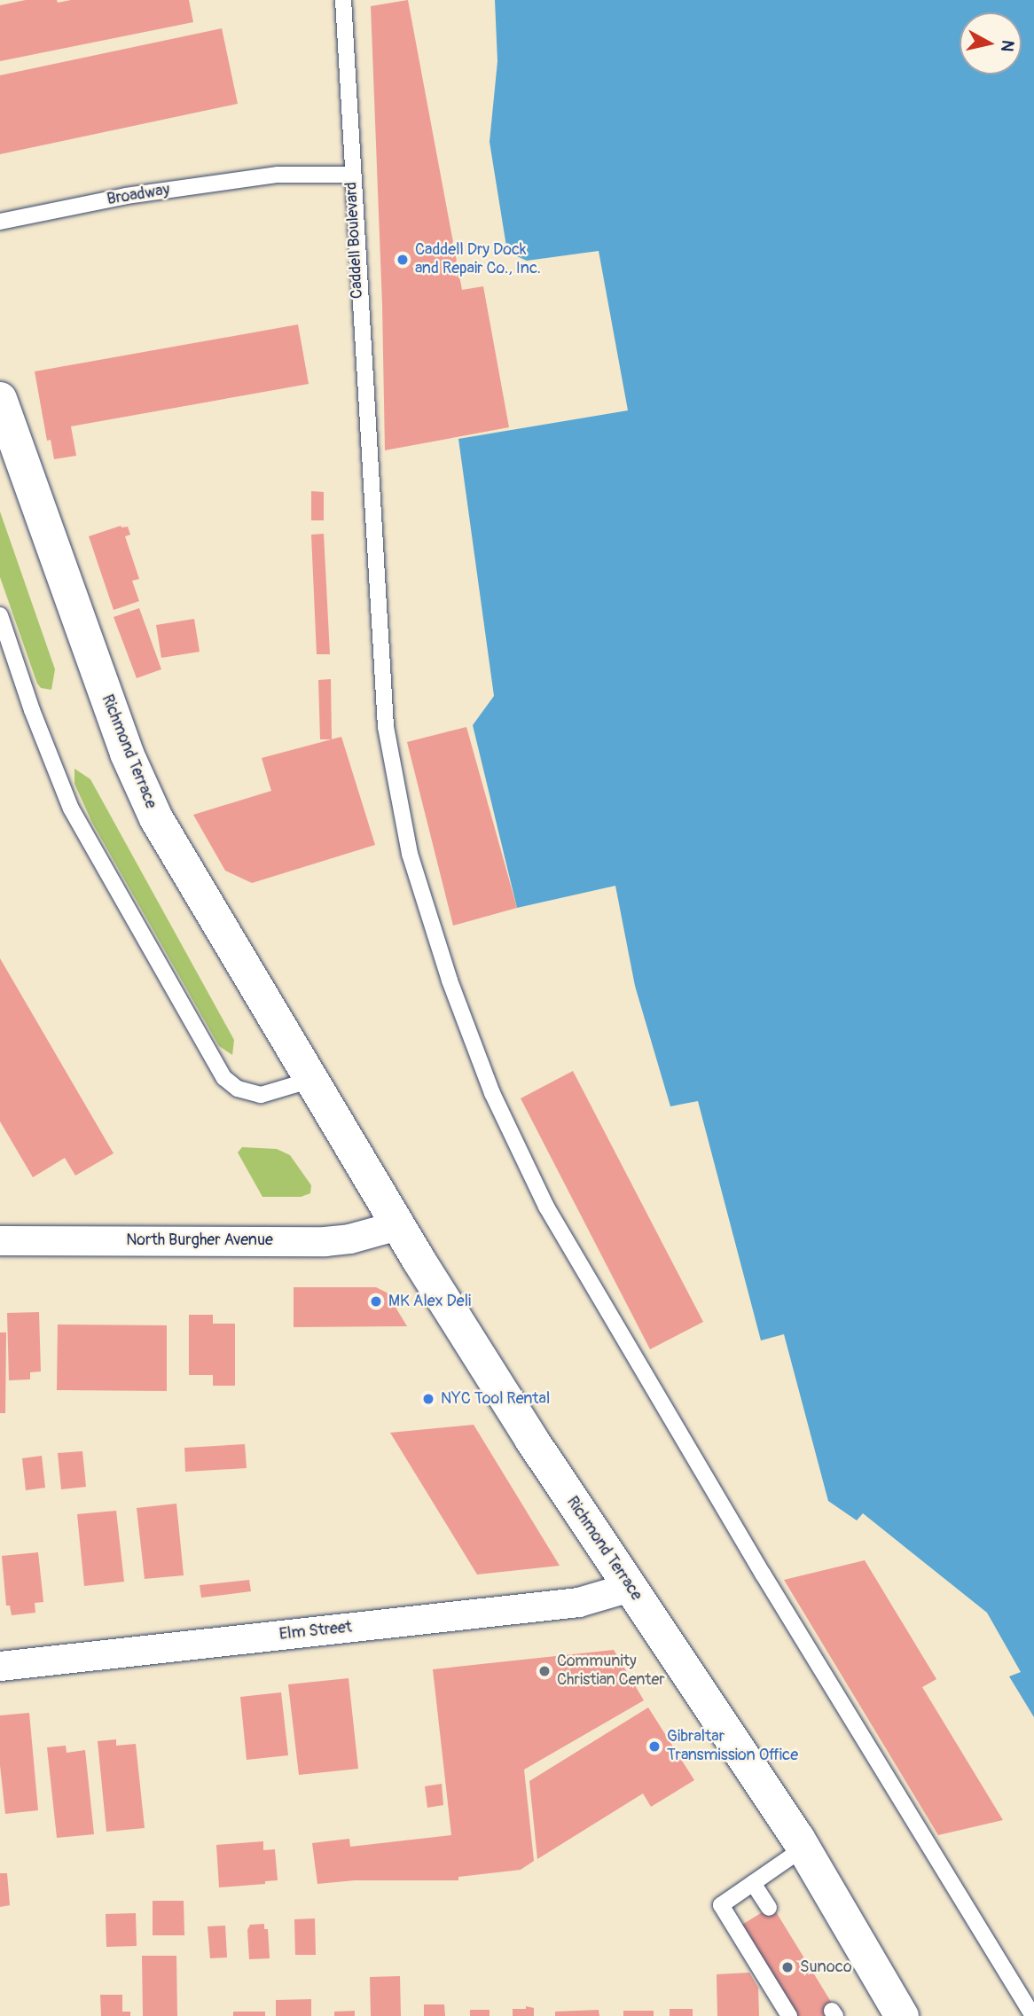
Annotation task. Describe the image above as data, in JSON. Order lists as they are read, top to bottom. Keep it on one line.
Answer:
{"streets":{"main road":["Richmond Terrace"],"street":["North Burgher Avenue","Elm Street"],"lane":["Broadway","Caddell Boulevard"]},"crossings":[["Broadway","Caddell Boulevard"],["Richmond Terrace","North Burgher Avenue"],["Richmond Terrace","Elm Street"]],"places":["Caddell Dry Dock and Repair Co., Inc.","MK Alex Deli","NYC Tool Rental","Community Christian Center","Gibraltar Transmission Office","Sunoco"],"north":"right"}
